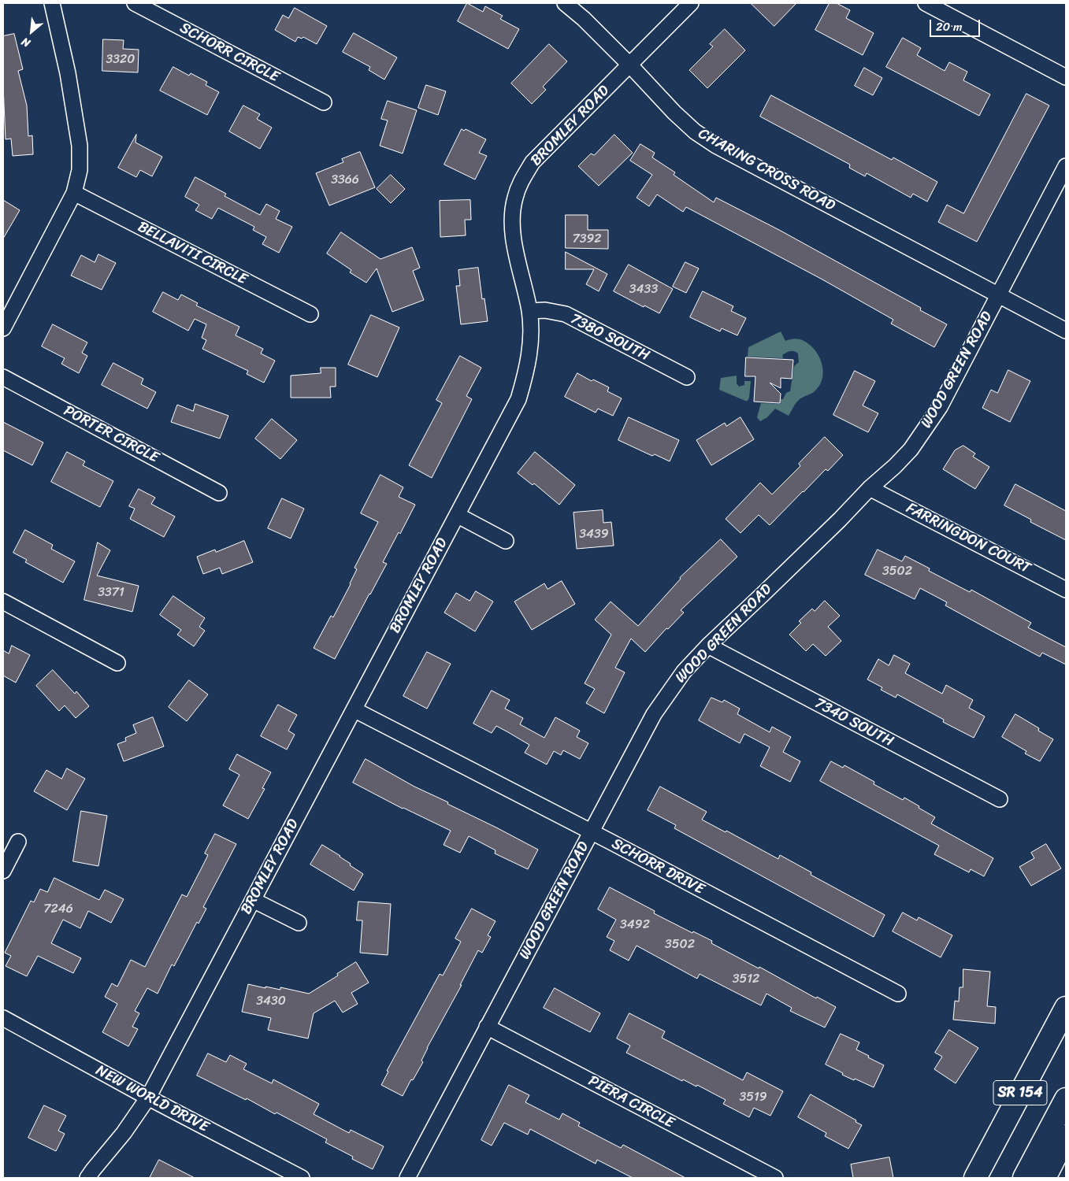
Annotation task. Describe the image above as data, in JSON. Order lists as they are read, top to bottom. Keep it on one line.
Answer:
{"streets":{"highway":["SR 154"],"street":["SCHORR CIRCLE","BROMLEY ROAD","CHARING CROSS ROAD","BELLAVITI CIRCLE","7380 SOUTH","WOOD GREEN ROAD","PORTER CIRCLE","FARRINGDON COURT","7340 SOUTH","SCHORR DRIVE","NEW WORLD DRIVE","PIERA CIRCLE"]},"crossings":[["BROMLEY ROAD","CHARING CROSS ROAD"],["BROMLEY ROAD","7380 SOUTH"],["BROMLEY ROAD","SCHORR DRIVE"],["BROMLEY ROAD","NEW WORLD DRIVE"],["CHARING CROSS ROAD","WOOD GREEN ROAD"],["WOOD GREEN ROAD","FARRINGDON COURT"],["WOOD GREEN ROAD","7340 SOUTH"],["WOOD GREEN ROAD","SCHORR DRIVE"],["WOOD GREEN ROAD","PIERA CIRCLE"]],"house_numbers":["3320","3366","7392","3433","3439","3502","3371","7246","3492","3502","3512","3430","3519"],"scale_bar":"20 m","north":"bottom left"}
